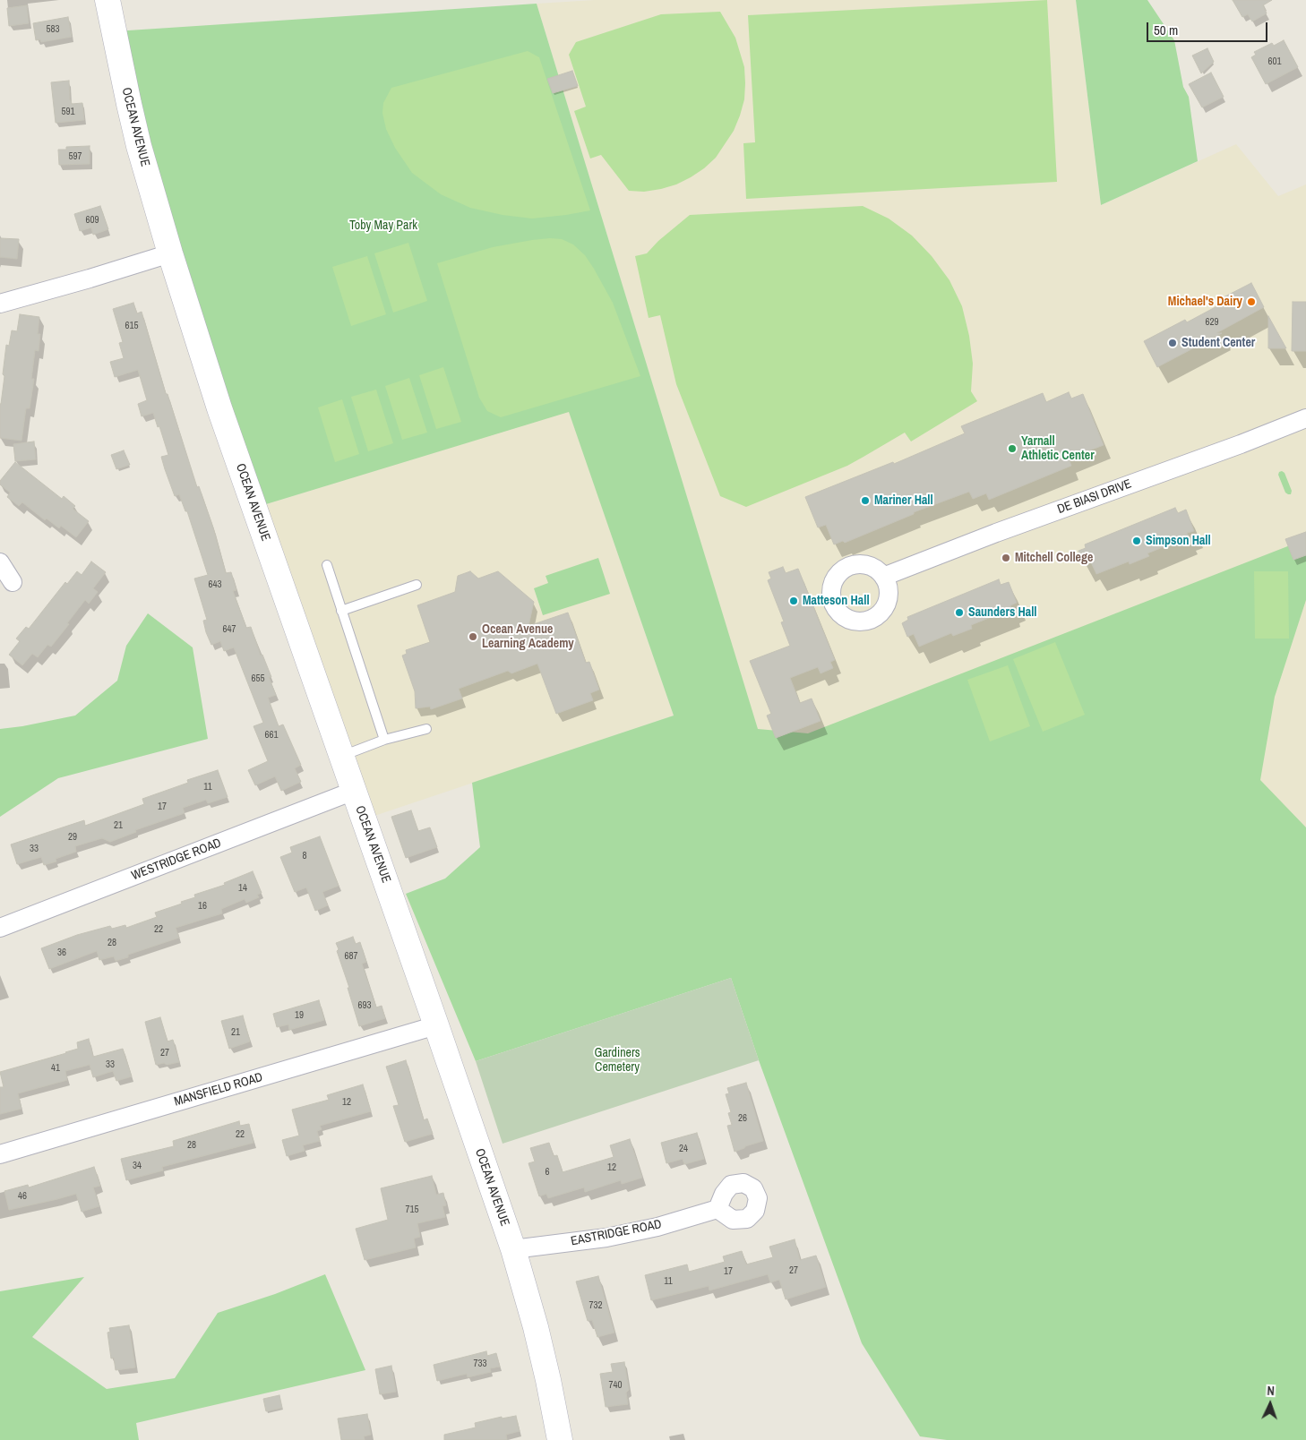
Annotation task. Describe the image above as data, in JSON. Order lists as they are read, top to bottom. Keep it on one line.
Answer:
{"streets":{"main road":["OCEAN AVENUE"],"street":["DE BIASI DRIVE","WESTRIDGE ROAD","MANSFIELD ROAD","EASTRIDGE ROAD"]},"crossings":[["OCEAN AVENUE","WESTRIDGE ROAD"],["OCEAN AVENUE","MANSFIELD ROAD"],["OCEAN AVENUE","EASTRIDGE ROAD"]],"parks":["Toby May Park","Gardiners Cemetery"],"places":["Michael's Dairy","Student Center","Yarnall Athletic Center","Mariner Hall","Simpson Hall","Mitchell College","Matteson Hall","Saunders Hall","Ocean Avenue Learning Academy"],"house_numbers":["583","601","591","597","609","629","615","643","647","655","661","11","17","21","29","33","8","14","16","22","28","36","687","693","19","21","27","33","41","12","26","22","28","24","34","12","6","46","715","27","17","11","732","733","740"],"scale_bar":"50 m","north":"top"}
